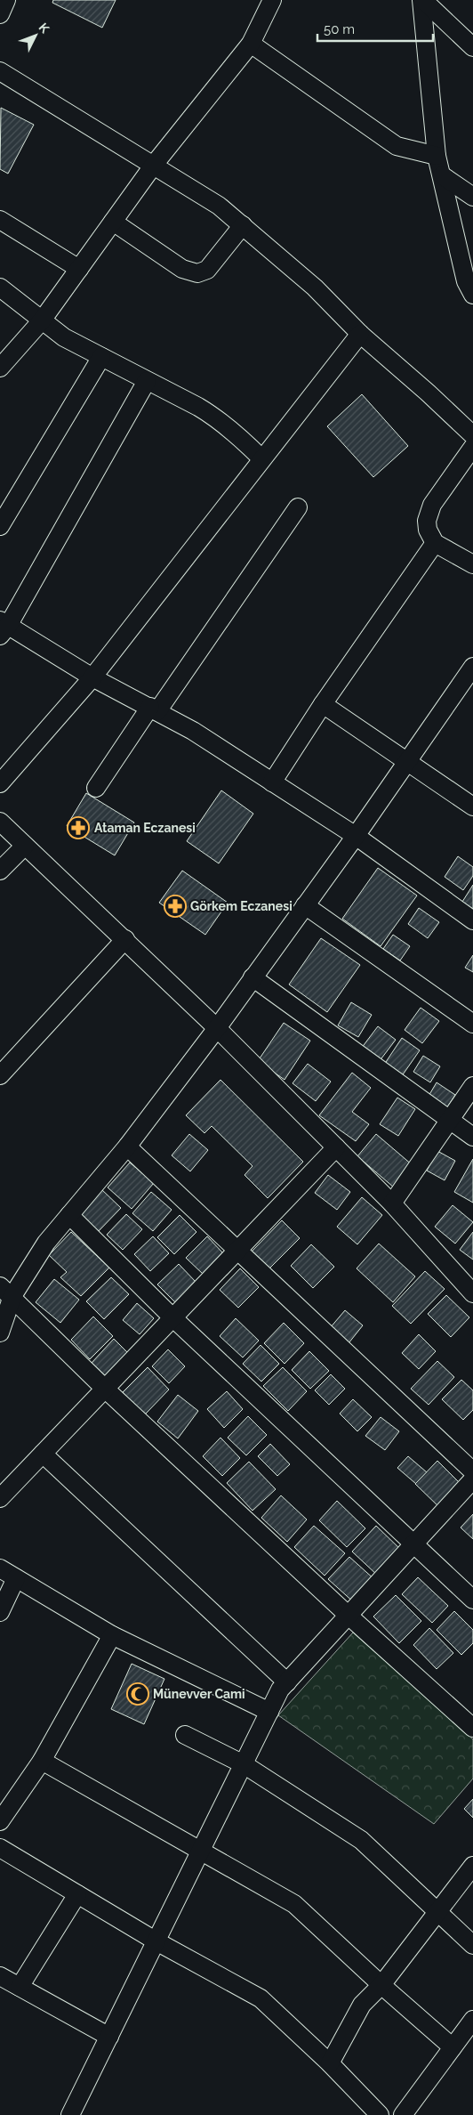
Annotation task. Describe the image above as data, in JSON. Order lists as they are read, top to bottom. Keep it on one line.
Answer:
{"places":{"pharmacy":["Ataman Eczanesi","Görkem Eczanesi"],"mosque":["Münevver Cami"]},"scale_bar":"50 m","north":"top right"}
